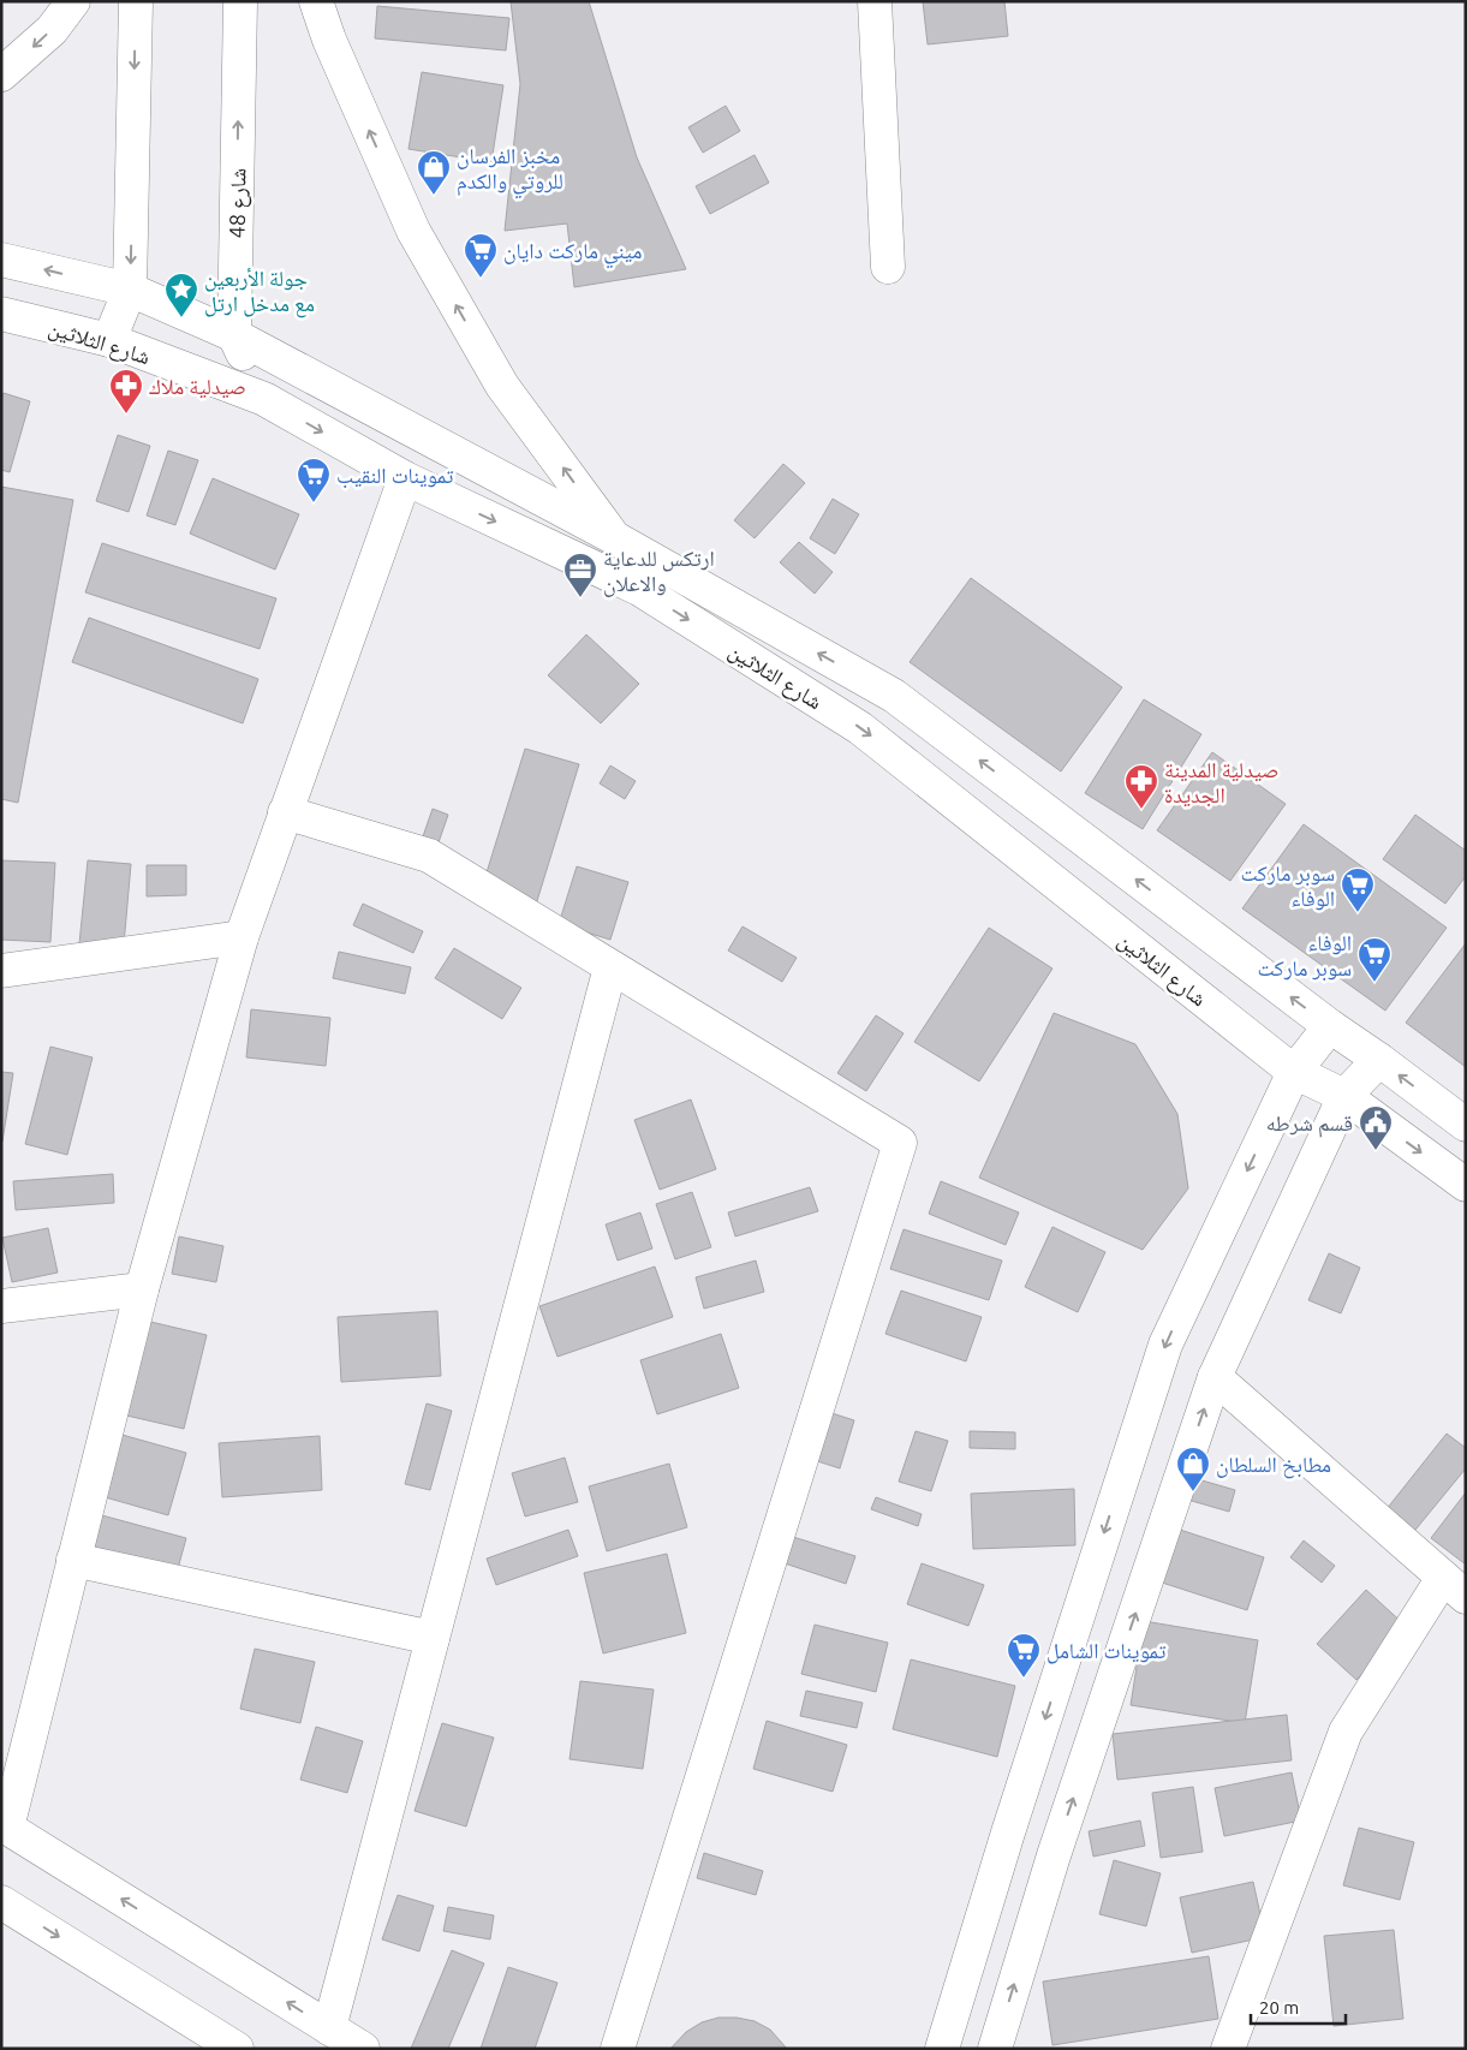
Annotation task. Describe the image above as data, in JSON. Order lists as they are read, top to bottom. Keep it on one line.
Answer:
{"streets":{"street":["شارع 48","شارع الثلاثين"]},"crossings":[["شارع 48","شارع الثلاثين"]],"places":{"shop":["مخبز الفرسان للروتي والكدم","مطابخ السلطان"],"supermarket":["ميني ماركت دايان","تموينات النقيب","سوبر ماركت الوفاء","الوفاء سوبر ماركت","تموينات الشامل"],"place":["جولة الأربعين مع مدخل ارتل"],"pharmacy":["صيدلية ملاك","صيدلية المدينة الجديدة"],"office":["ارتكس للدعاية والاعلان"],"public building":["قسم شرطه"]},"scale_bar":"20 m"}
